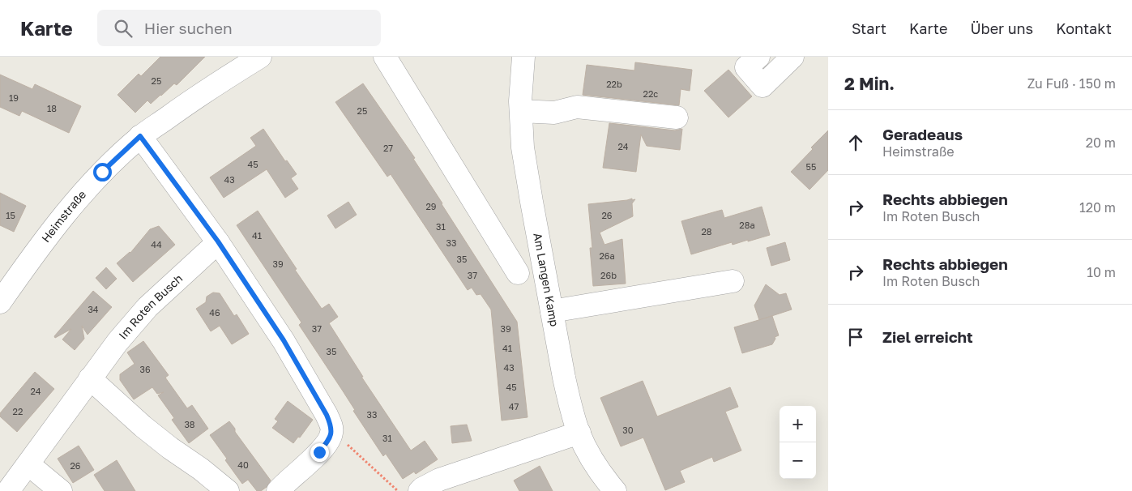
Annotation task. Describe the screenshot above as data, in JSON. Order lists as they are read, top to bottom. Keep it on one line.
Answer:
{"streets":{"street":["Heimstraße","Am Langen Kamp","Im Roten Busch"]},"house_numbers":["25","22b","22c","19","18","25","24","27","45","55","43","29","15","26","28a","31","28","41","33","44","26a","35","39","37","26b","34","46","37","39","41","35","43","36","45","24","47","22","33","38","30","31","40","26"],"page":{"header":"Karte","search":"Hier suchen","nav":["Start","Karte","Über uns","Kontakt"],"heading":["2 Min.","Zu Fuß · 150 m"],"list":[["Geradeaus","Heimstraße","20 m"],["Rechts abbiegen","Im Roten Busch","120 m"],["Rechts abbiegen","Im Roten Busch","10 m"],"Ziel erreicht"],"map_buttons":["+","−"]}}
